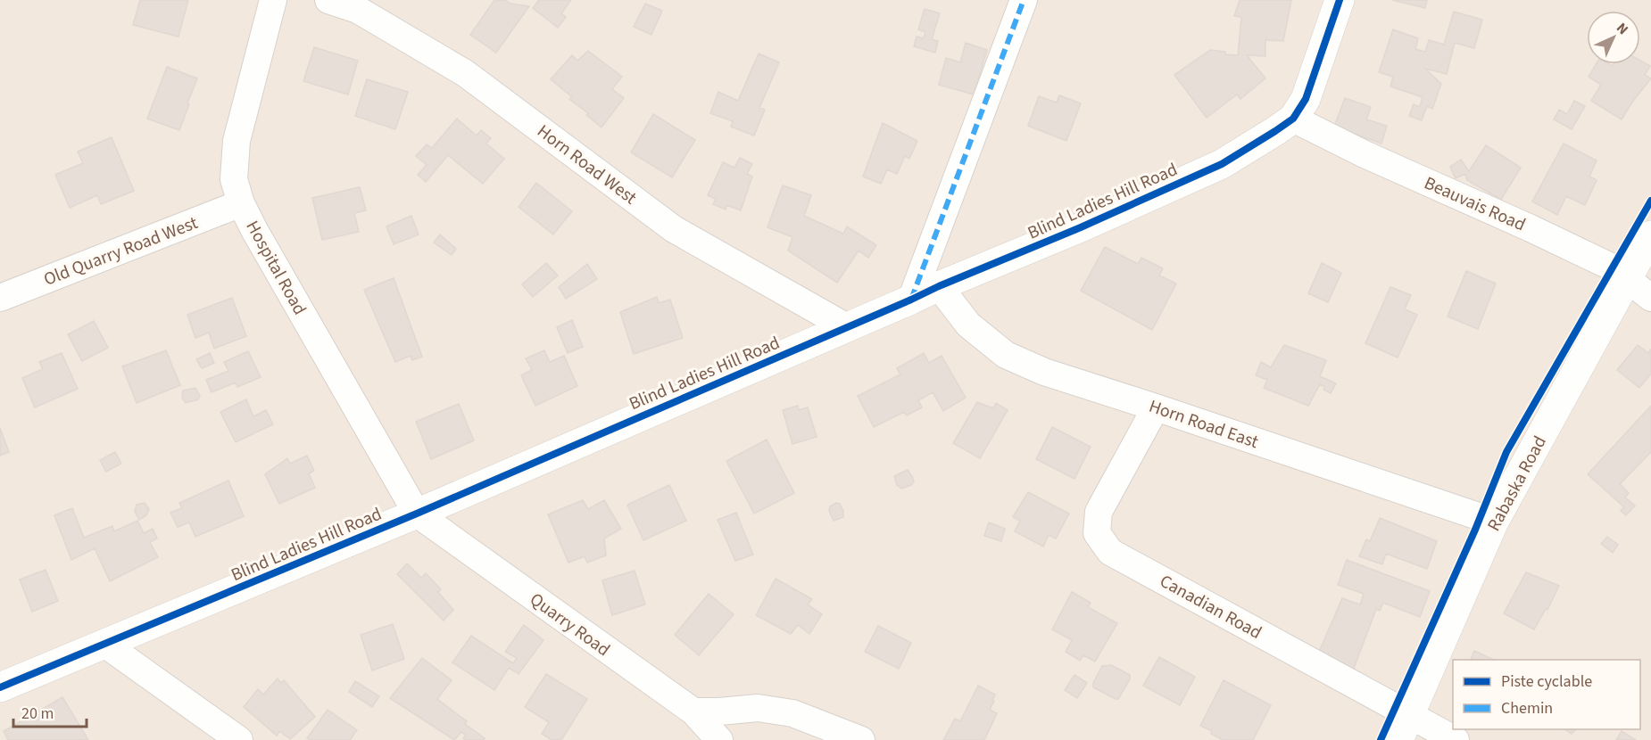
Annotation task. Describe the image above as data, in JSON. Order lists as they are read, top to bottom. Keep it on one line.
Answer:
{"streets":{"street":["Horn Road West","Blind Ladies Hill Road","Beauvais Road","Old Quarry Road West","Hospital Road","Horn Road East","Rabaska Road","Canadian Road","Quarry Road"]},"crossings":[["Horn Road West","Blind Ladies Hill Road"],["Blind Ladies Hill Road","Beauvais Road"],["Blind Ladies Hill Road","Hospital Road"],["Blind Ladies Hill Road","Horn Road East"],["Blind Ladies Hill Road","Quarry Road"],["Beauvais Road","Rabaska Road"],["Old Quarry Road West","Hospital Road"],["Hospital Road","Quarry Road"],["Horn Road East","Rabaska Road"],["Horn Road East","Canadian Road"],["Rabaska Road","Canadian Road"]],"legend":["Piste cyclable","Chemin"],"scale_bar":"20 m","north":"top right"}
